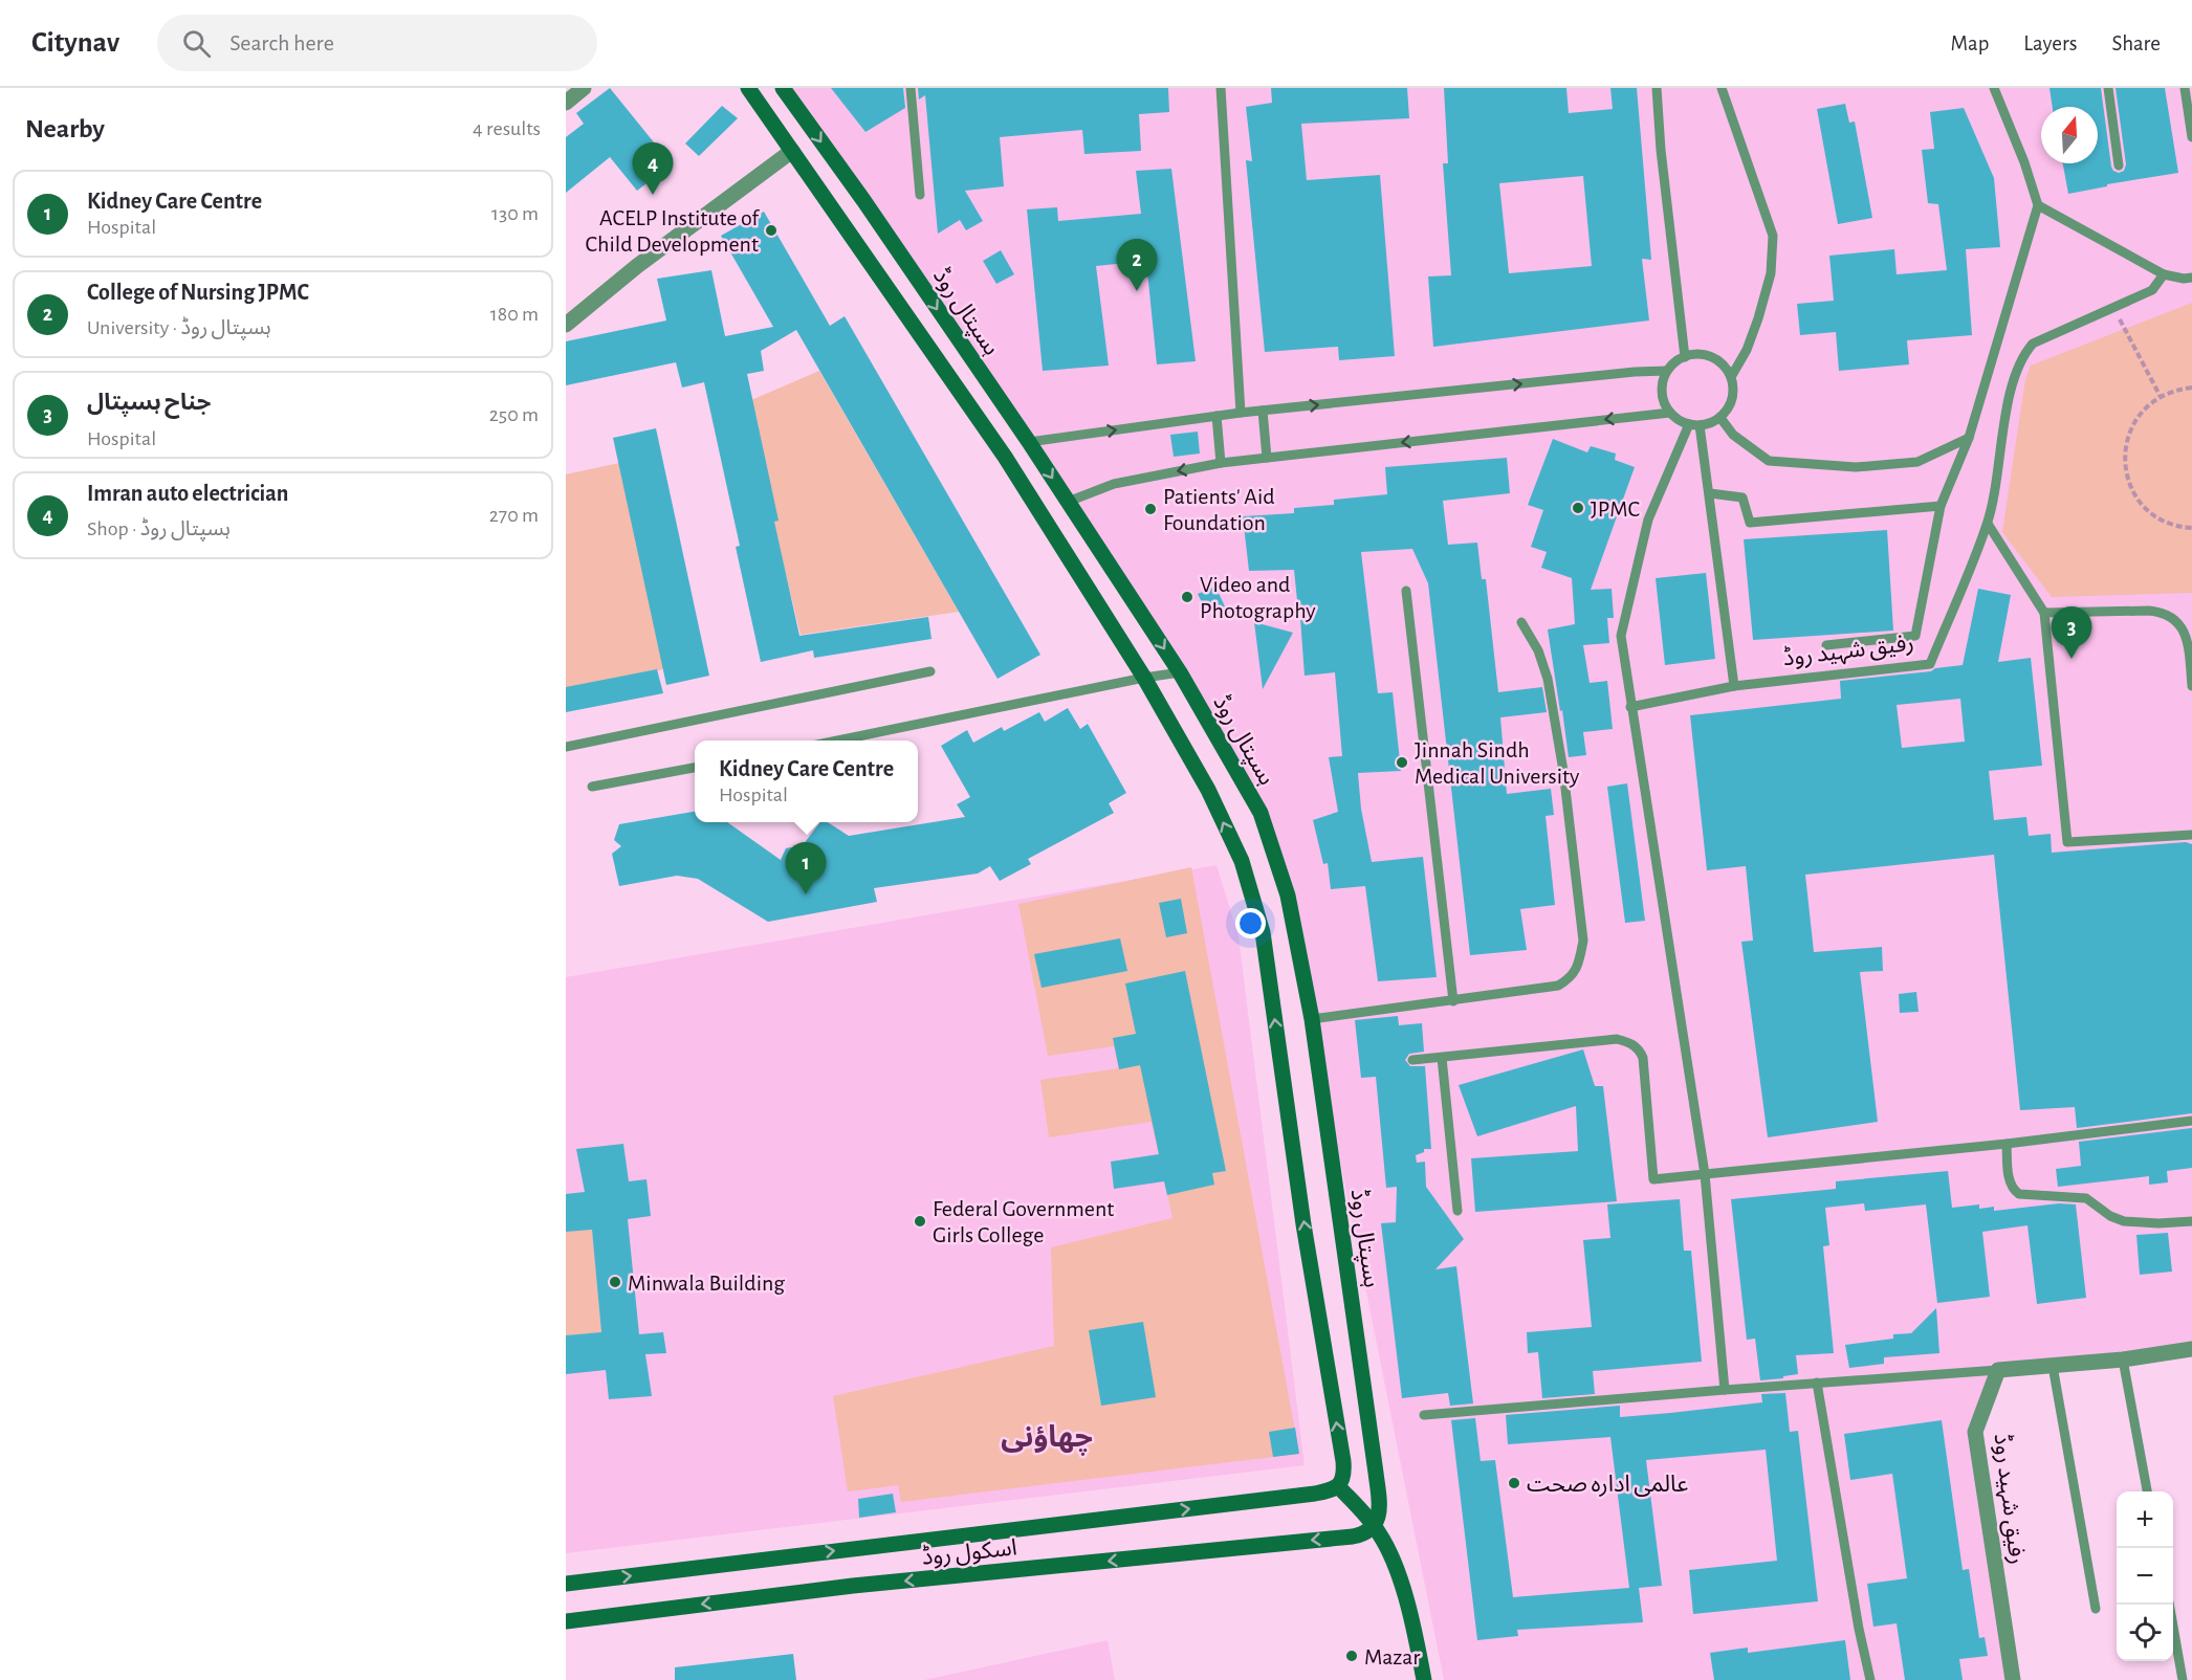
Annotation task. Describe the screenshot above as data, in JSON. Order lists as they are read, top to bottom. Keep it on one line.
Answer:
{"streets":{"main road":["ہسپتال روڈ","اسکول روڈ"],"street":["رفیق شہید روڈ"]},"crossings":[["ہسپتال روڈ","اسکول روڈ"]],"districts":["چھاؤنی"],"places":["ACELP Institute of Child Development","JPMC","Patients' Aid Foundation","Video and Photography","Jinnah Sindh Medical University","Federal Government Girls College","Minwala Building","عالمی ادارہ صحت","Mazar"],"north":"top","page":{"header":"Citynav","search":"Search here","nav":["Map","Layers","Share"],"heading":["Nearby","4 results"],"pins":["4","2","3","1"],"list":[{"mark":"1","name":"Kidney Care Centre","note":"Hospital","value":"130 m"},{"mark":"2","name":"College of Nursing JPMC","note":"University · ہسپتال روڈ","value":"180 m"},{"mark":"3","name":"جناح ہسپتال","note":"Hospital","value":"250 m"},{"mark":"4","name":"Imran auto electrician","note":"Shop · ہسپتال روڈ","value":"270 m"}],"popup":["Kidney Care Centre","Hospital"],"map_buttons":["+","−"]}}
